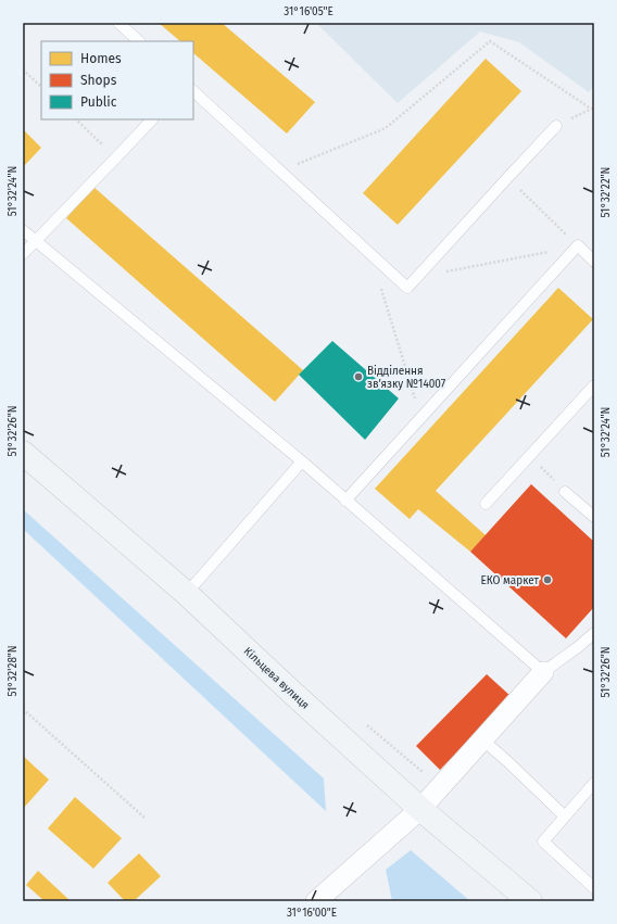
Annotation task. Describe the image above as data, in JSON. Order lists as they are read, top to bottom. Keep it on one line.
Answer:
{"streets":{"main road":["Кільцева вулиця"]},"places":["Відділення зв’язку №14007","ЕКО маркет"],"legend":["Homes","Shops","Public"],"coordinates":["31°16'05\"E","51°32'24\"N","51°32'22\"N","51°32'26\"N","51°32'28\"N","31°16'00\"E"]}
